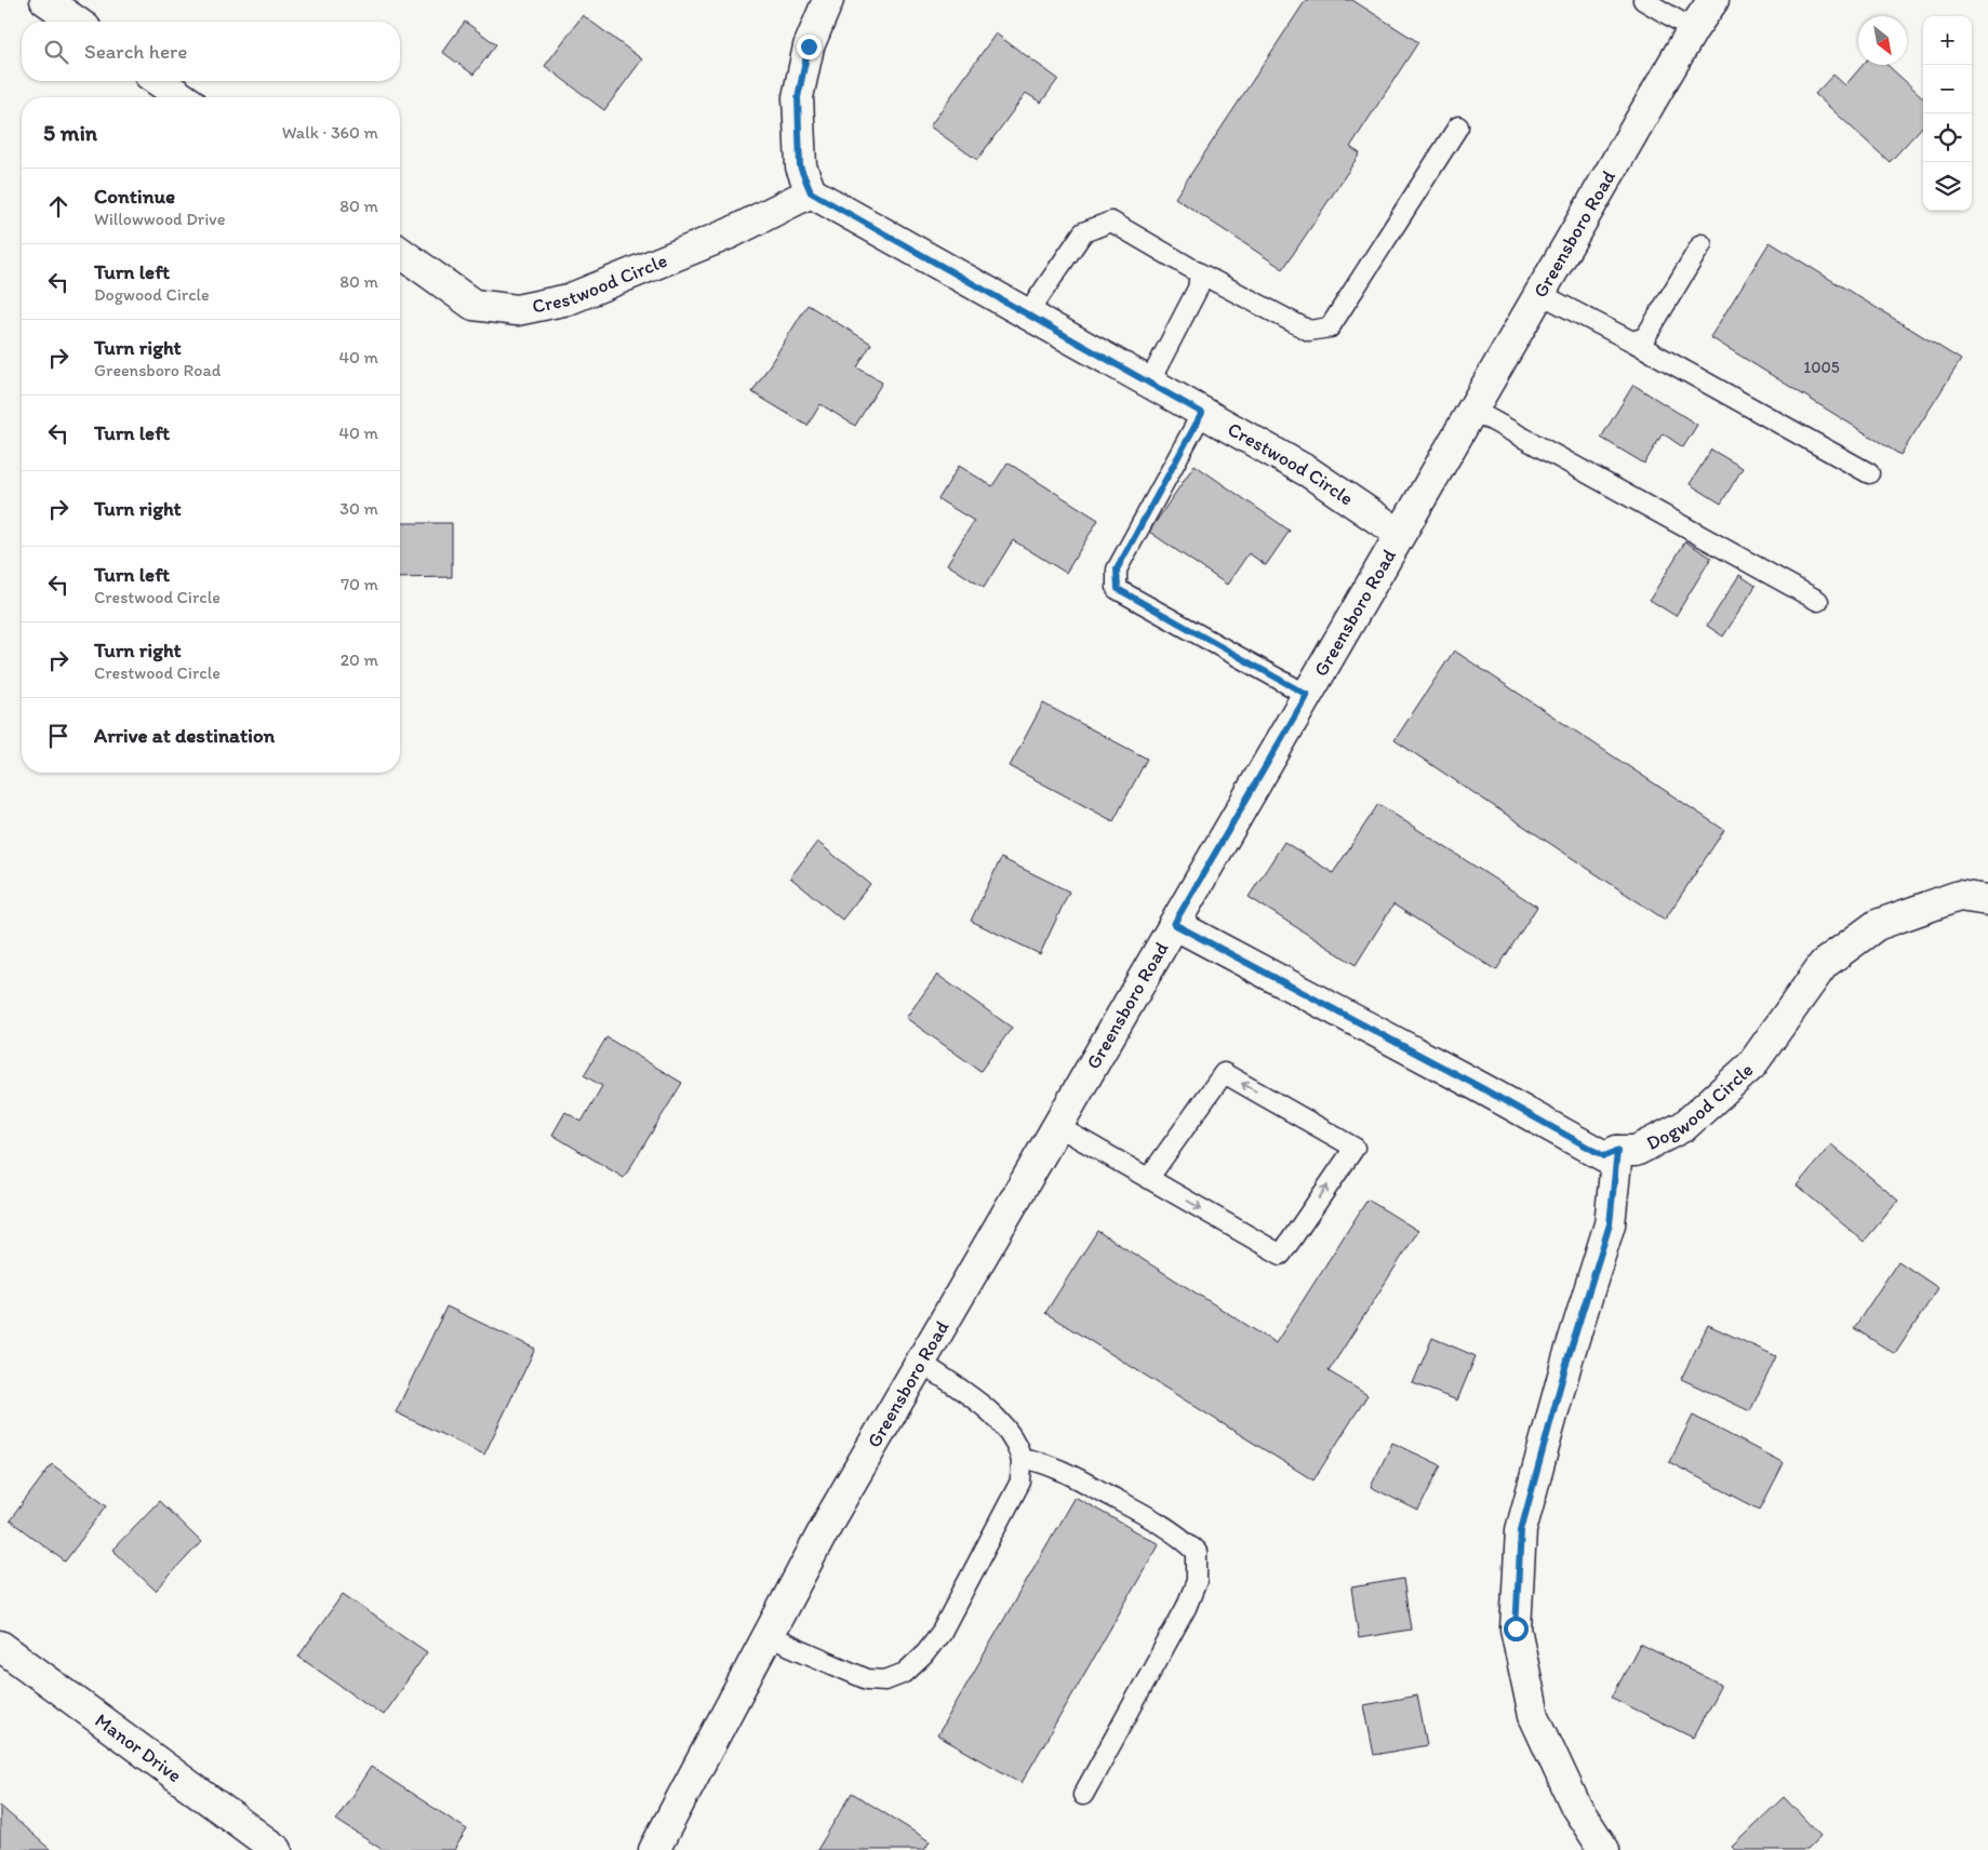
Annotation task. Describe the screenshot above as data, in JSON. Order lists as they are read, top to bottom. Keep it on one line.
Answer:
{"streets":{"street":["Greensboro Road","Crestwood Circle","Dogwood Circle","Manor Drive"]},"crossings":[["Greensboro Road","Crestwood Circle"],["Greensboro Road","Dogwood Circle"]],"house_numbers":["1005"],"north":"bottom right","page":{"map_buttons":["+","−"],"search":"Search here","heading":["5 min","Walk · 360 m"],"list":[["Continue","Willowwood Drive","80 m"],["Turn left","Dogwood Circle","80 m"],["Turn right","Greensboro Road","40 m"],["Turn left","40 m"],["Turn right","30 m"],["Turn left","Crestwood Circle","70 m"],["Turn right","Crestwood Circle","20 m"],"Arrive at destination"]}}
